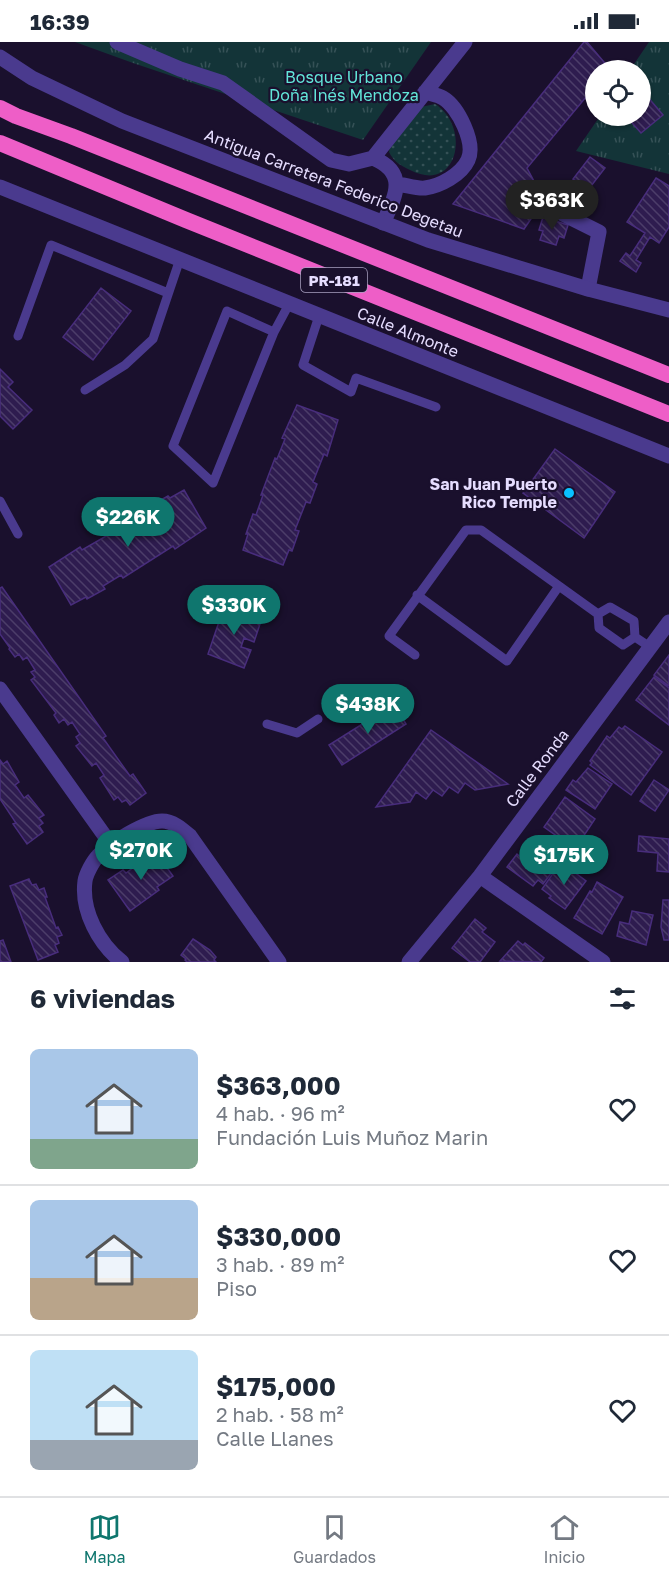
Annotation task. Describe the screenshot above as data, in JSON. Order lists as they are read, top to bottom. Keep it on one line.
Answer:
{"streets":{"highway":["PR-181"],"street":["Antigua Carretera Federico Degetau","Calle Almonte","Calle Ronda"]},"parks":["Bosque Urbano Doña Inés Mendoza"],"places":["San Juan Puerto Rico Temple"],"page":{"status":"16:39","price":["$363K","$226K","$330K","$438K","$270K","$175K"],"heading":"6 viviendas","list":[{"name":"$363,000","note":"4 hab. · 96 m² · Fundación Luis Muñoz Marin"},{"name":"$330,000","note":"3 hab. · 89 m² · Piso"},{"name":"$175,000","note":"2 hab. · 58 m² · Calle Llanes"}],"tabs":["Mapa","Guardados","Inicio"]}}
